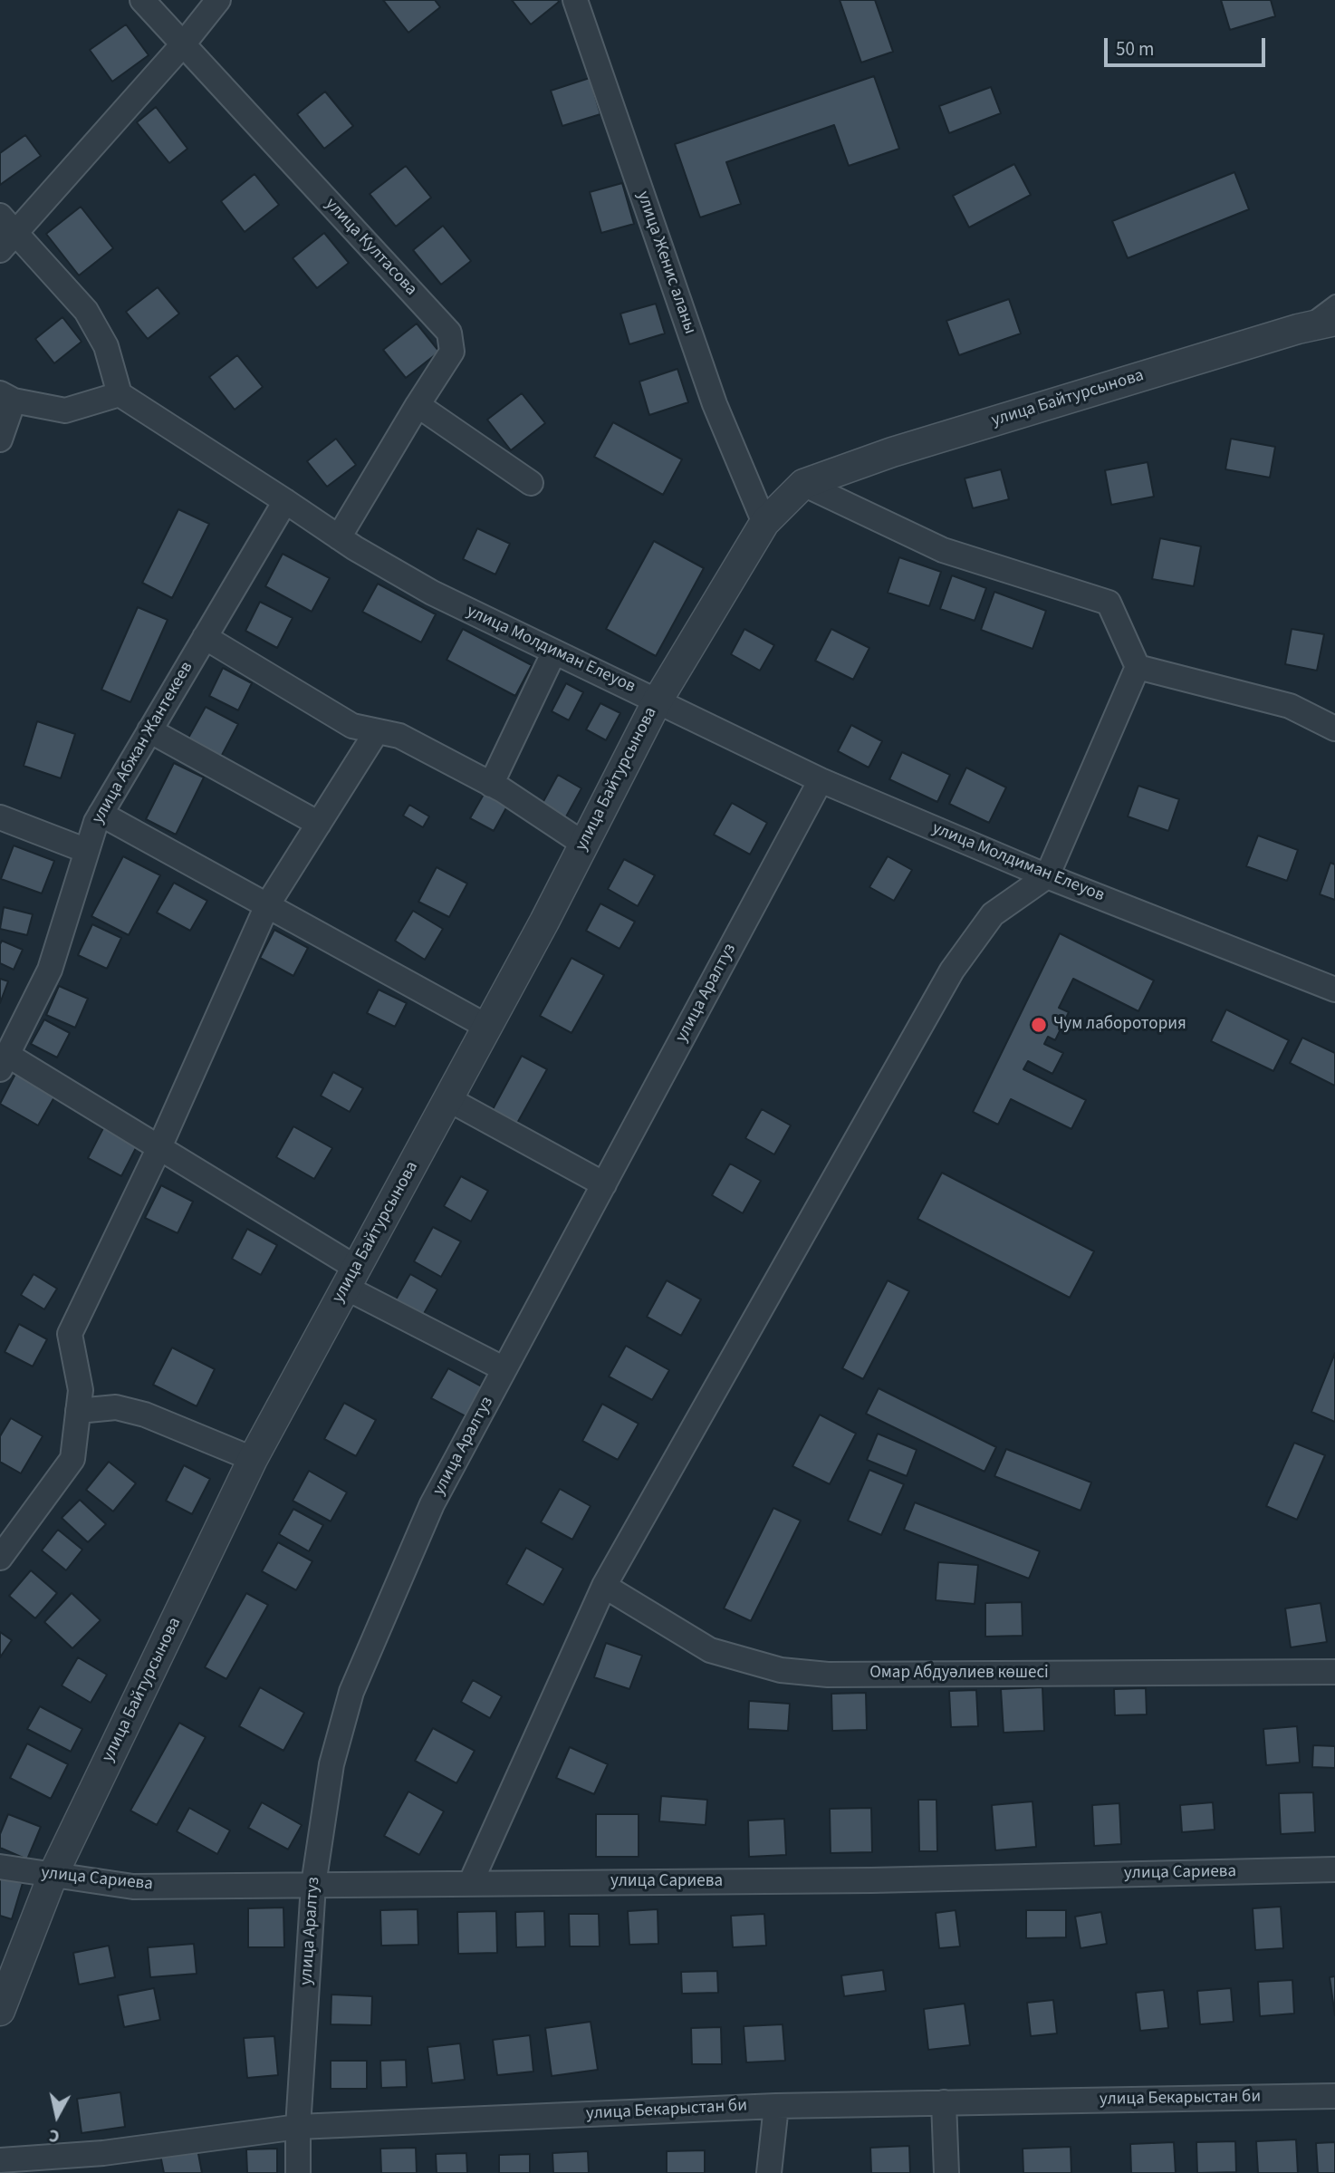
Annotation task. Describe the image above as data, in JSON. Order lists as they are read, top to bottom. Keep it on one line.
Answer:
{"streets":{"street":["улица Култасова","улица Женис аланы","улица Байтурсынова","улица Молдиман Елеуов","улица Абжан Жантекеев","улица Аралтуз","Омар Абдуәлиев көшесі","улица Сариева","улица Бекарыстан би"]},"crossings":[["улица Култасова","улица Молдиман Елеуов"],["улица Женис аланы","улица Байтурсынова"],["улица Байтурсынова","улица Молдиман Елеуов"],["улица Байтурсынова","улица Сариева"],["улица Молдиман Елеуов","улица Абжан Жантекеев"],["улица Молдиман Елеуов","улица Аралтуз"],["улица Аралтуз","улица Сариева"],["улица Аралтуз","улица Бекарыстан би"]],"places":["Чум лаборотория"],"scale_bar":"50 m","north":"bottom"}
